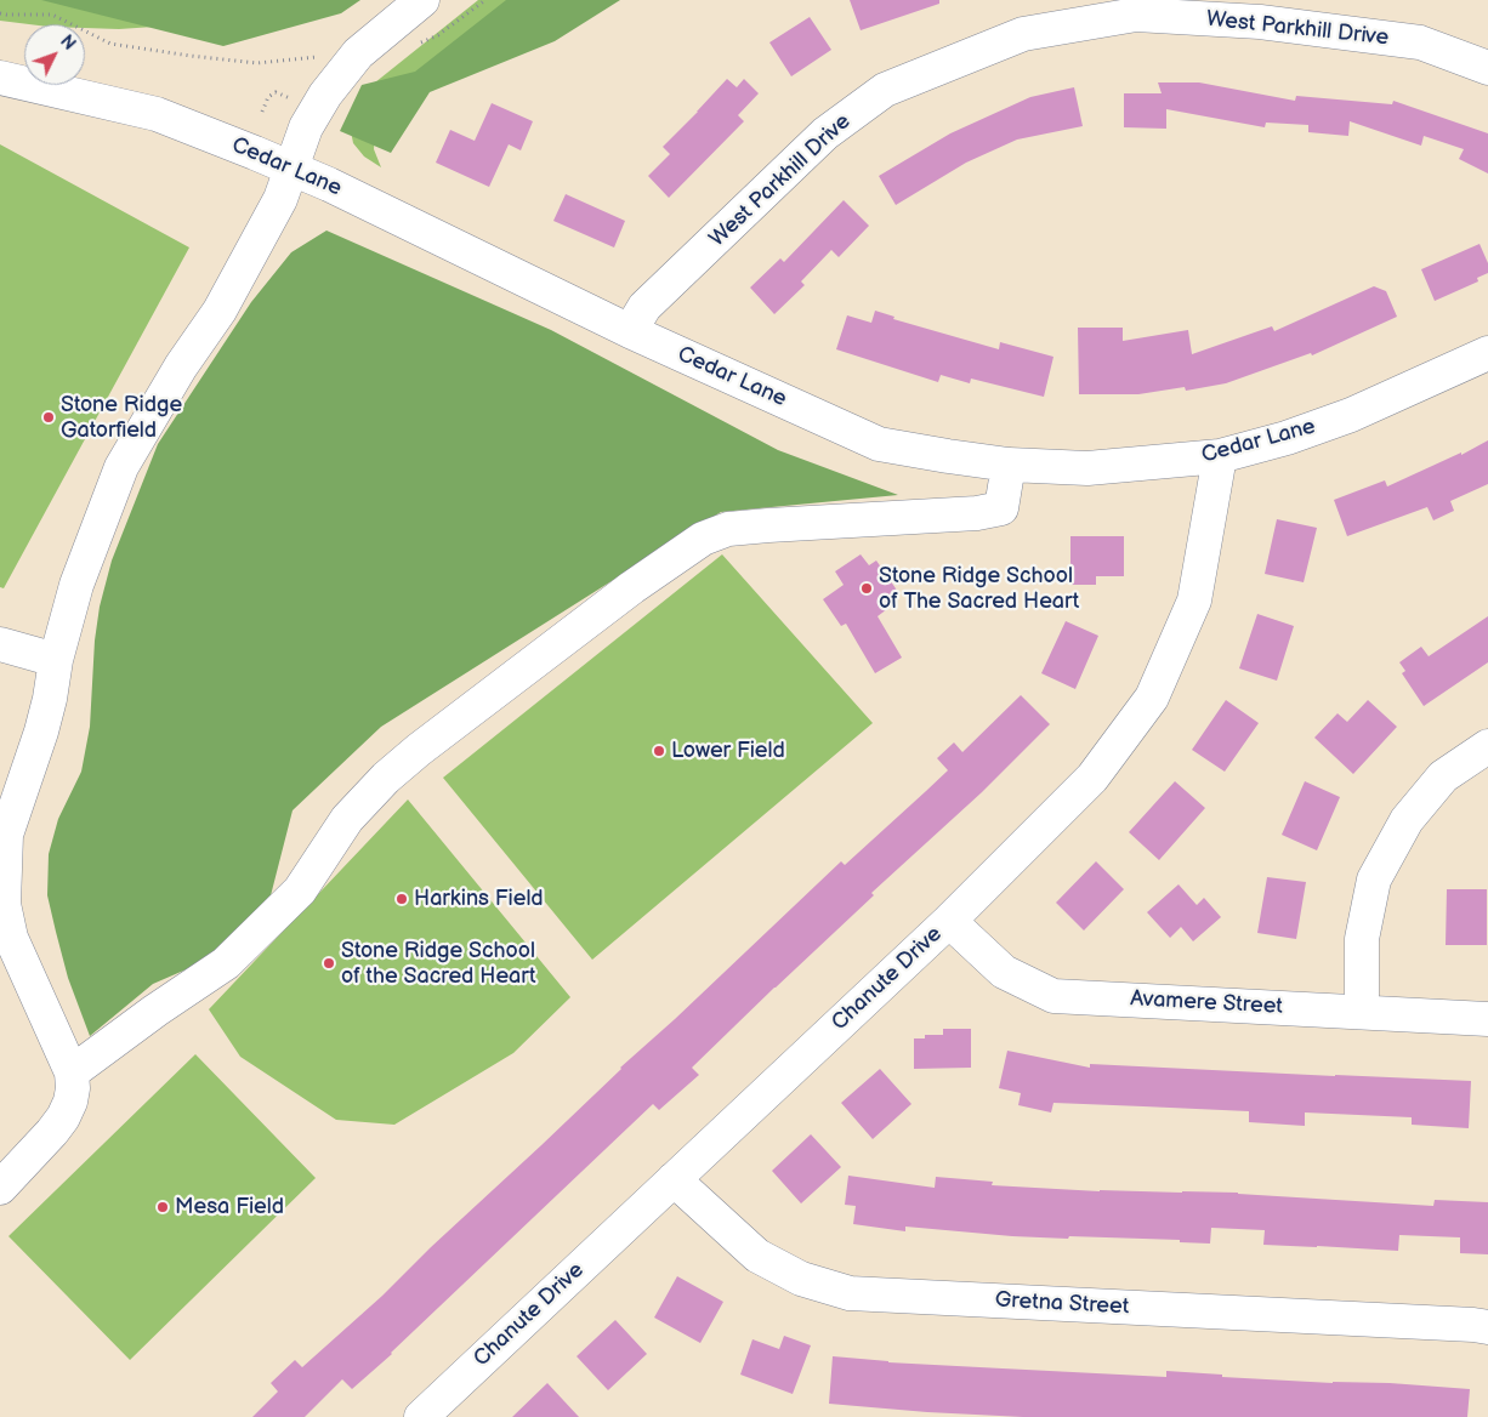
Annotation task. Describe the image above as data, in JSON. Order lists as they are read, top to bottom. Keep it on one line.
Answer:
{"streets":{"street":["West Parkhill Drive","Cedar Lane","Chanute Drive","Avamere Street","Gretna Street"]},"crossings":[["West Parkhill Drive","Cedar Lane"],["Cedar Lane","Chanute Drive"],["Chanute Drive","Avamere Street"],["Chanute Drive","Gretna Street"]],"places":["Stone Ridge Gatorfield","Stone Ridge School of The Sacred Heart","Lower Field","Harkins Field","Stone Ridge School of the Sacred Heart","Mesa Field"],"north":"top right"}
